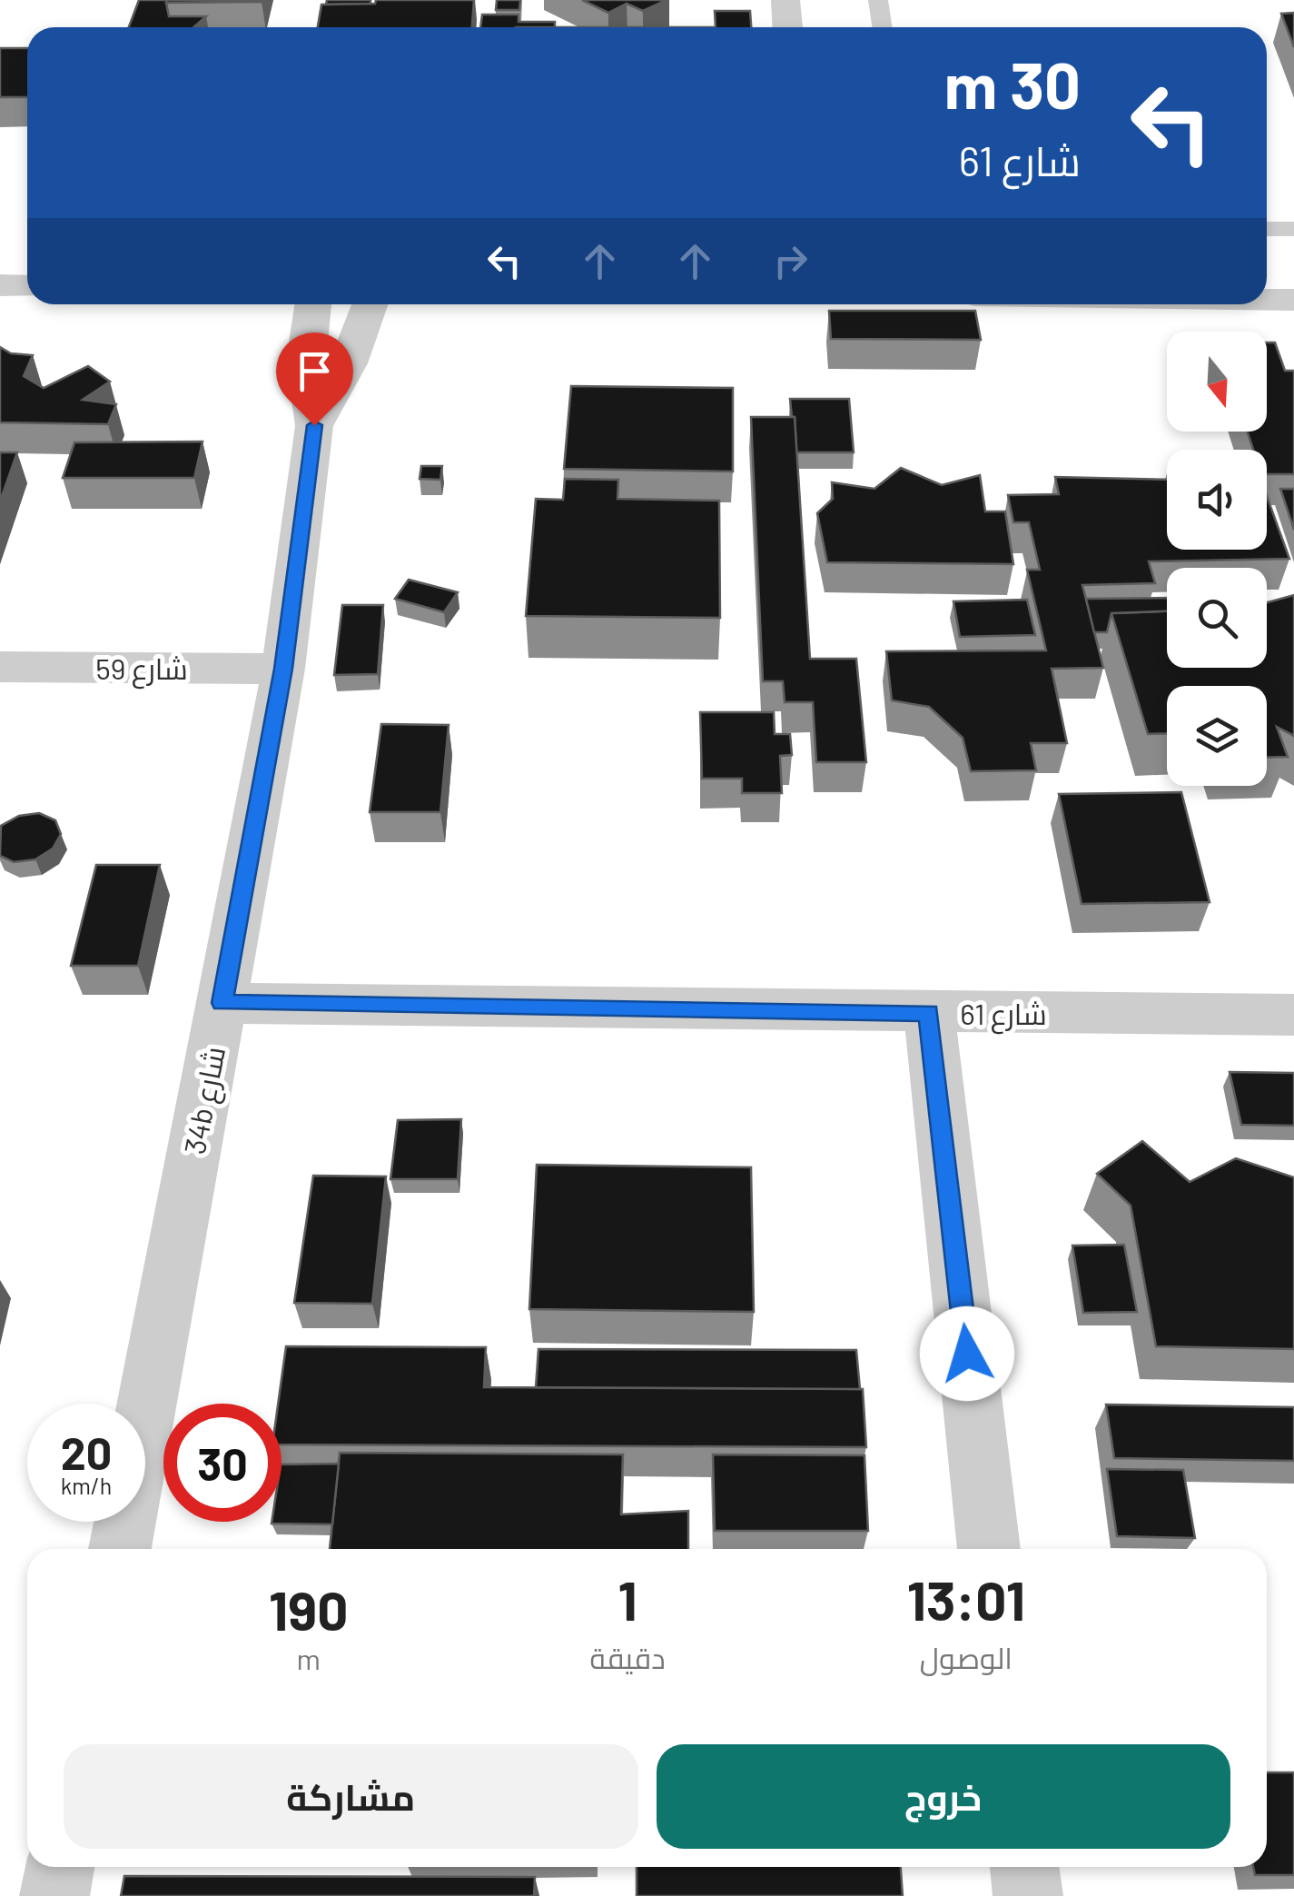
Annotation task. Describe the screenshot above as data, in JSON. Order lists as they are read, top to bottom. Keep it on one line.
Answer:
{"streets":{"street":["شارع 59","شارع 61","34b شارع"]},"crossings":[["شارع 59","34b شارع"],["شارع 61","34b شارع"]],"north":"bottom","page":{"turn":["30 m","شارع 61"],"speed":"20 km/h","limit":"30","eta":["13:01","الوصول","1","دقيقة","190","m"],"buttons":["خروج","مشاركة"]}}
